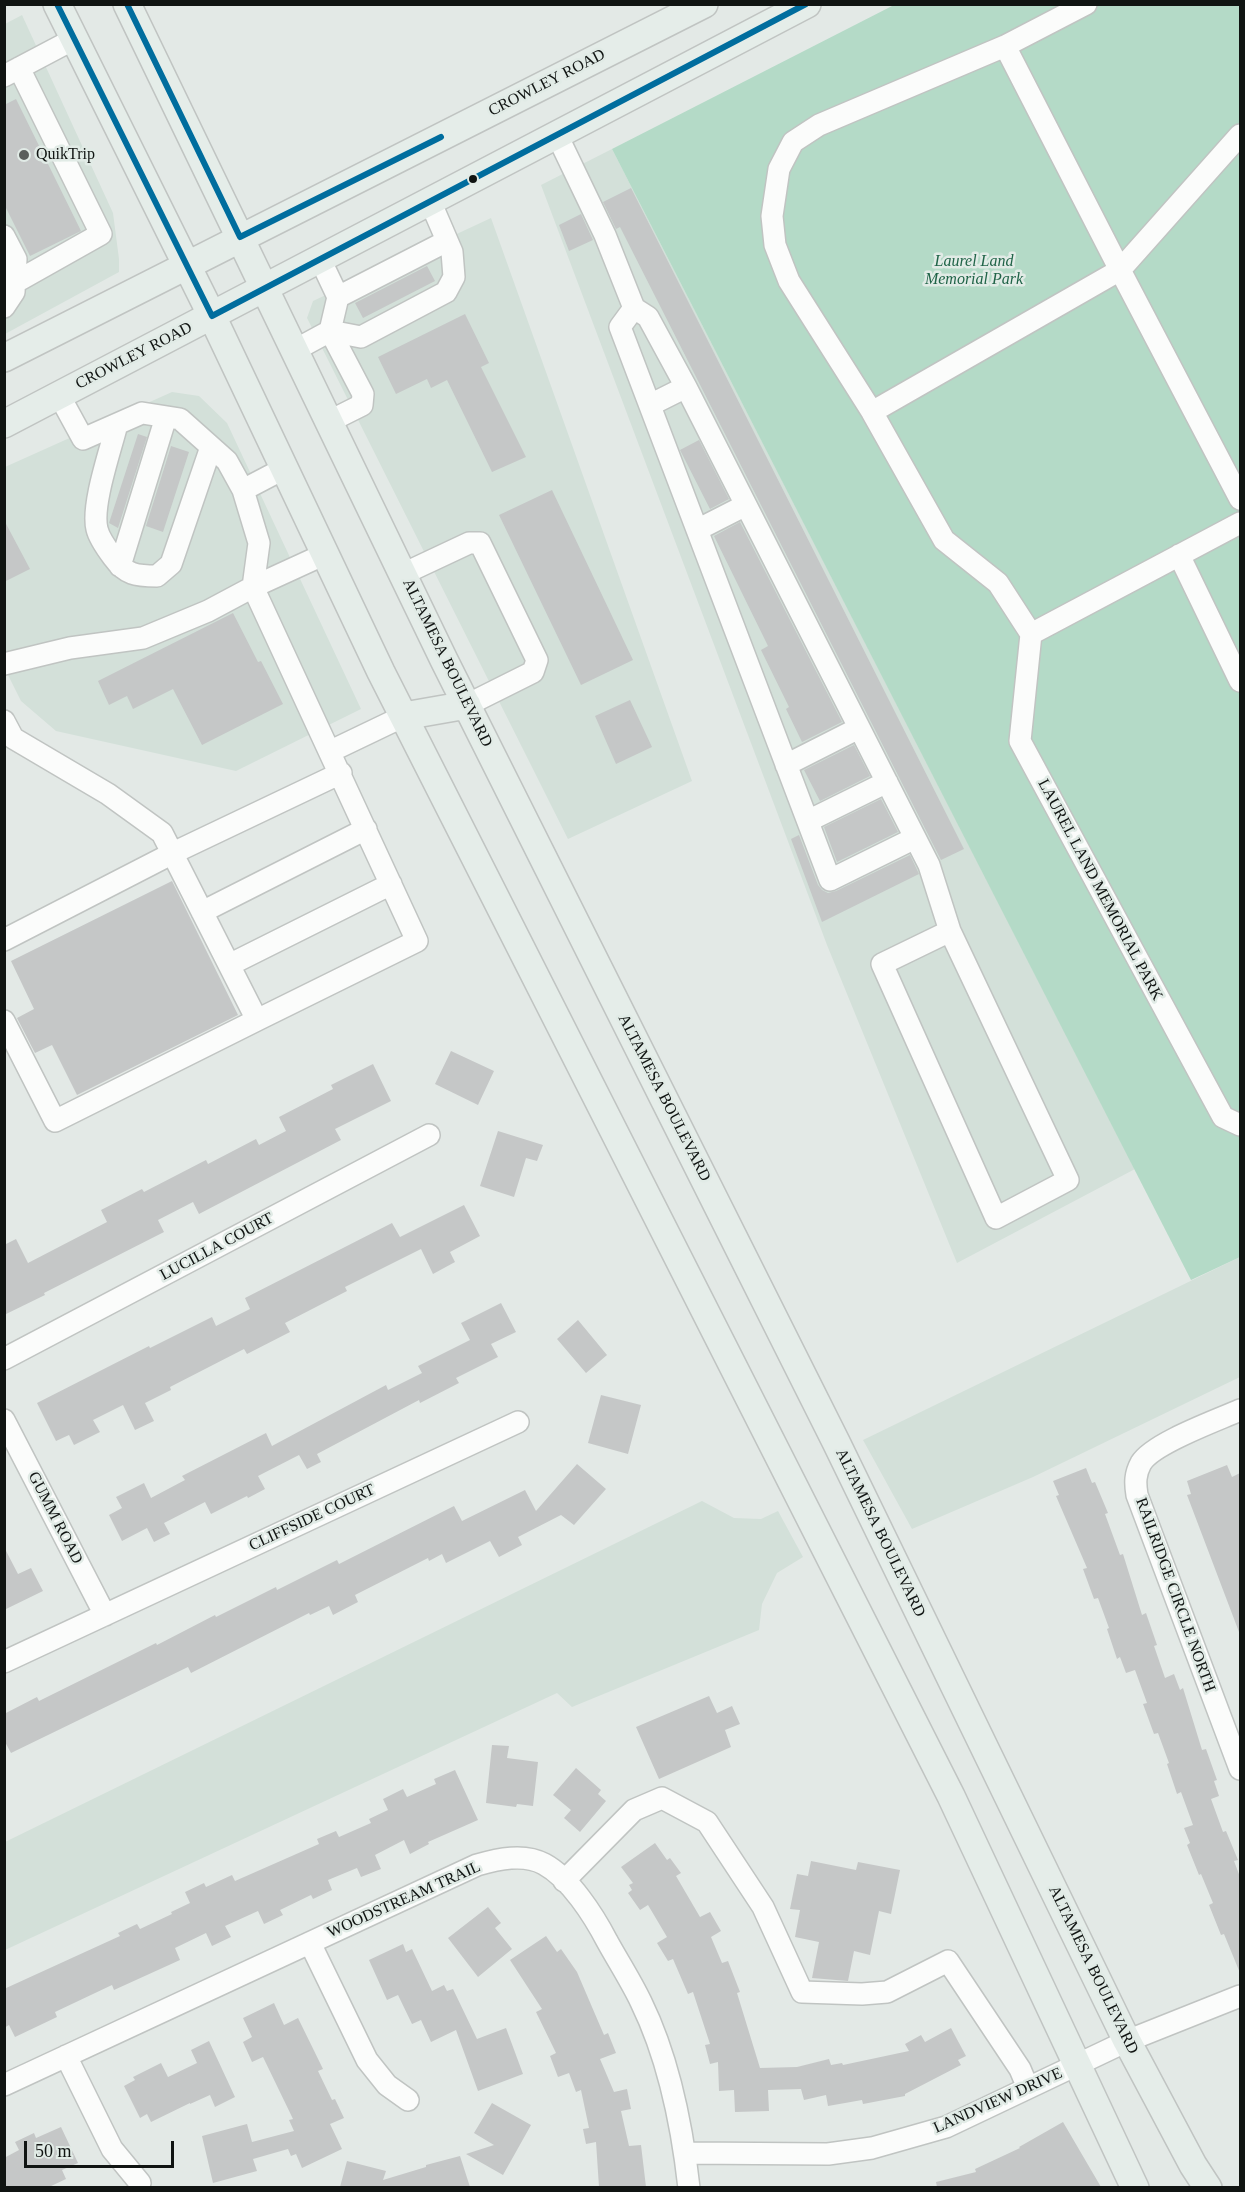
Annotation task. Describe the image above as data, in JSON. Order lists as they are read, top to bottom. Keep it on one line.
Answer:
{"streets":{"main road":["CROWLEY ROAD","ALTAMESA BOULEVARD"],"street":["LAUREL LAND MEMORIAL PARK","LUCILLA COURT","GUMM ROAD","CLIFFSIDE COURT","RAILRIDGE CIRCLE NORTH","WOODSTREAM TRAIL","LANDVIEW DRIVE"]},"crossings":[["CROWLEY ROAD","ALTAMESA BOULEVARD"],["ALTAMESA BOULEVARD","LANDVIEW DRIVE"],["GUMM ROAD","CLIFFSIDE COURT"],["WOODSTREAM TRAIL","LANDVIEW DRIVE"]],"parks":["Laurel Land Memorial Park"],"places":["QuikTrip"],"scale_bar":"50 m"}
